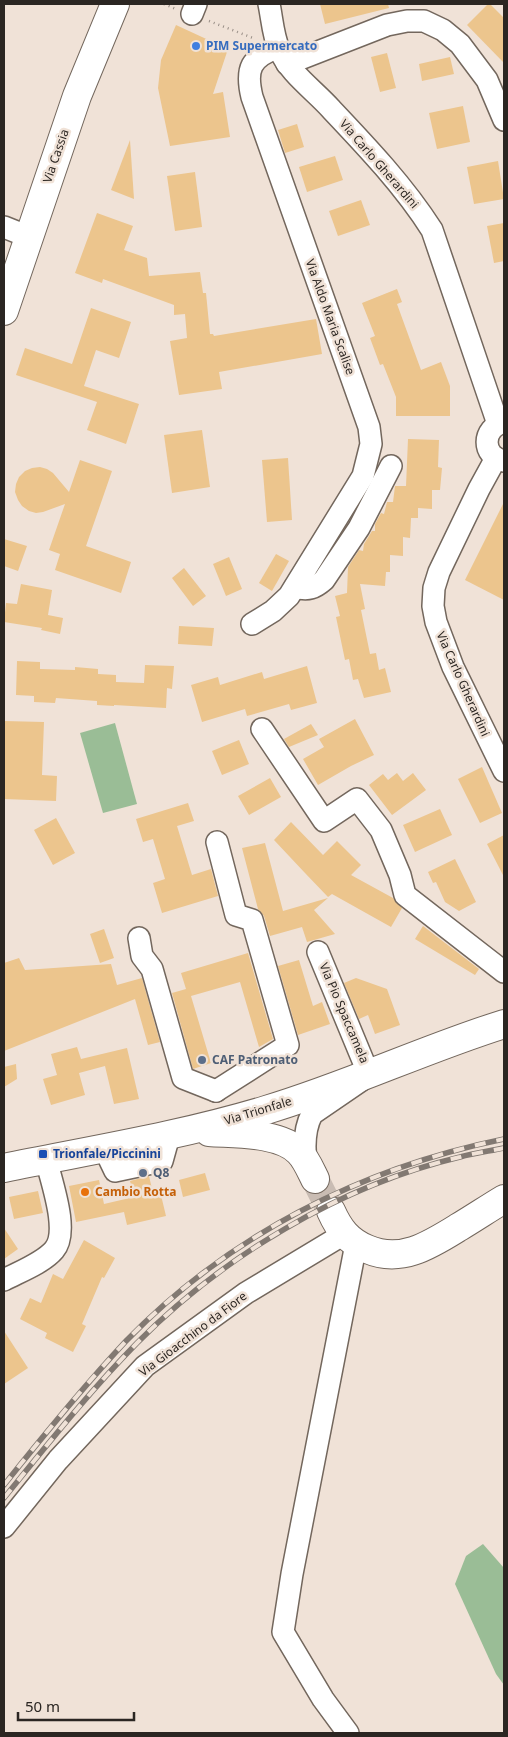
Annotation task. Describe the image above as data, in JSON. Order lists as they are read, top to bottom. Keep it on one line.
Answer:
{"streets":{"main road":["Via Cassia","Via Trionfale"],"street":["Via Carlo Gherardini","Via Aldo Maria Scalise","Via Pio Spaccamela","Via Gioacchino da Fiore"]},"crossings":[["Via Carlo Gherardini","Via Aldo Maria Scalise"],["Via Pio Spaccamela","Via Trionfale"]],"places":{"other":["PIM Supermercato","CAF Patronato","Q8","Cambio Rotta"],"transit":["Trionfale/Piccinini"]},"scale_bar":"50 m"}
